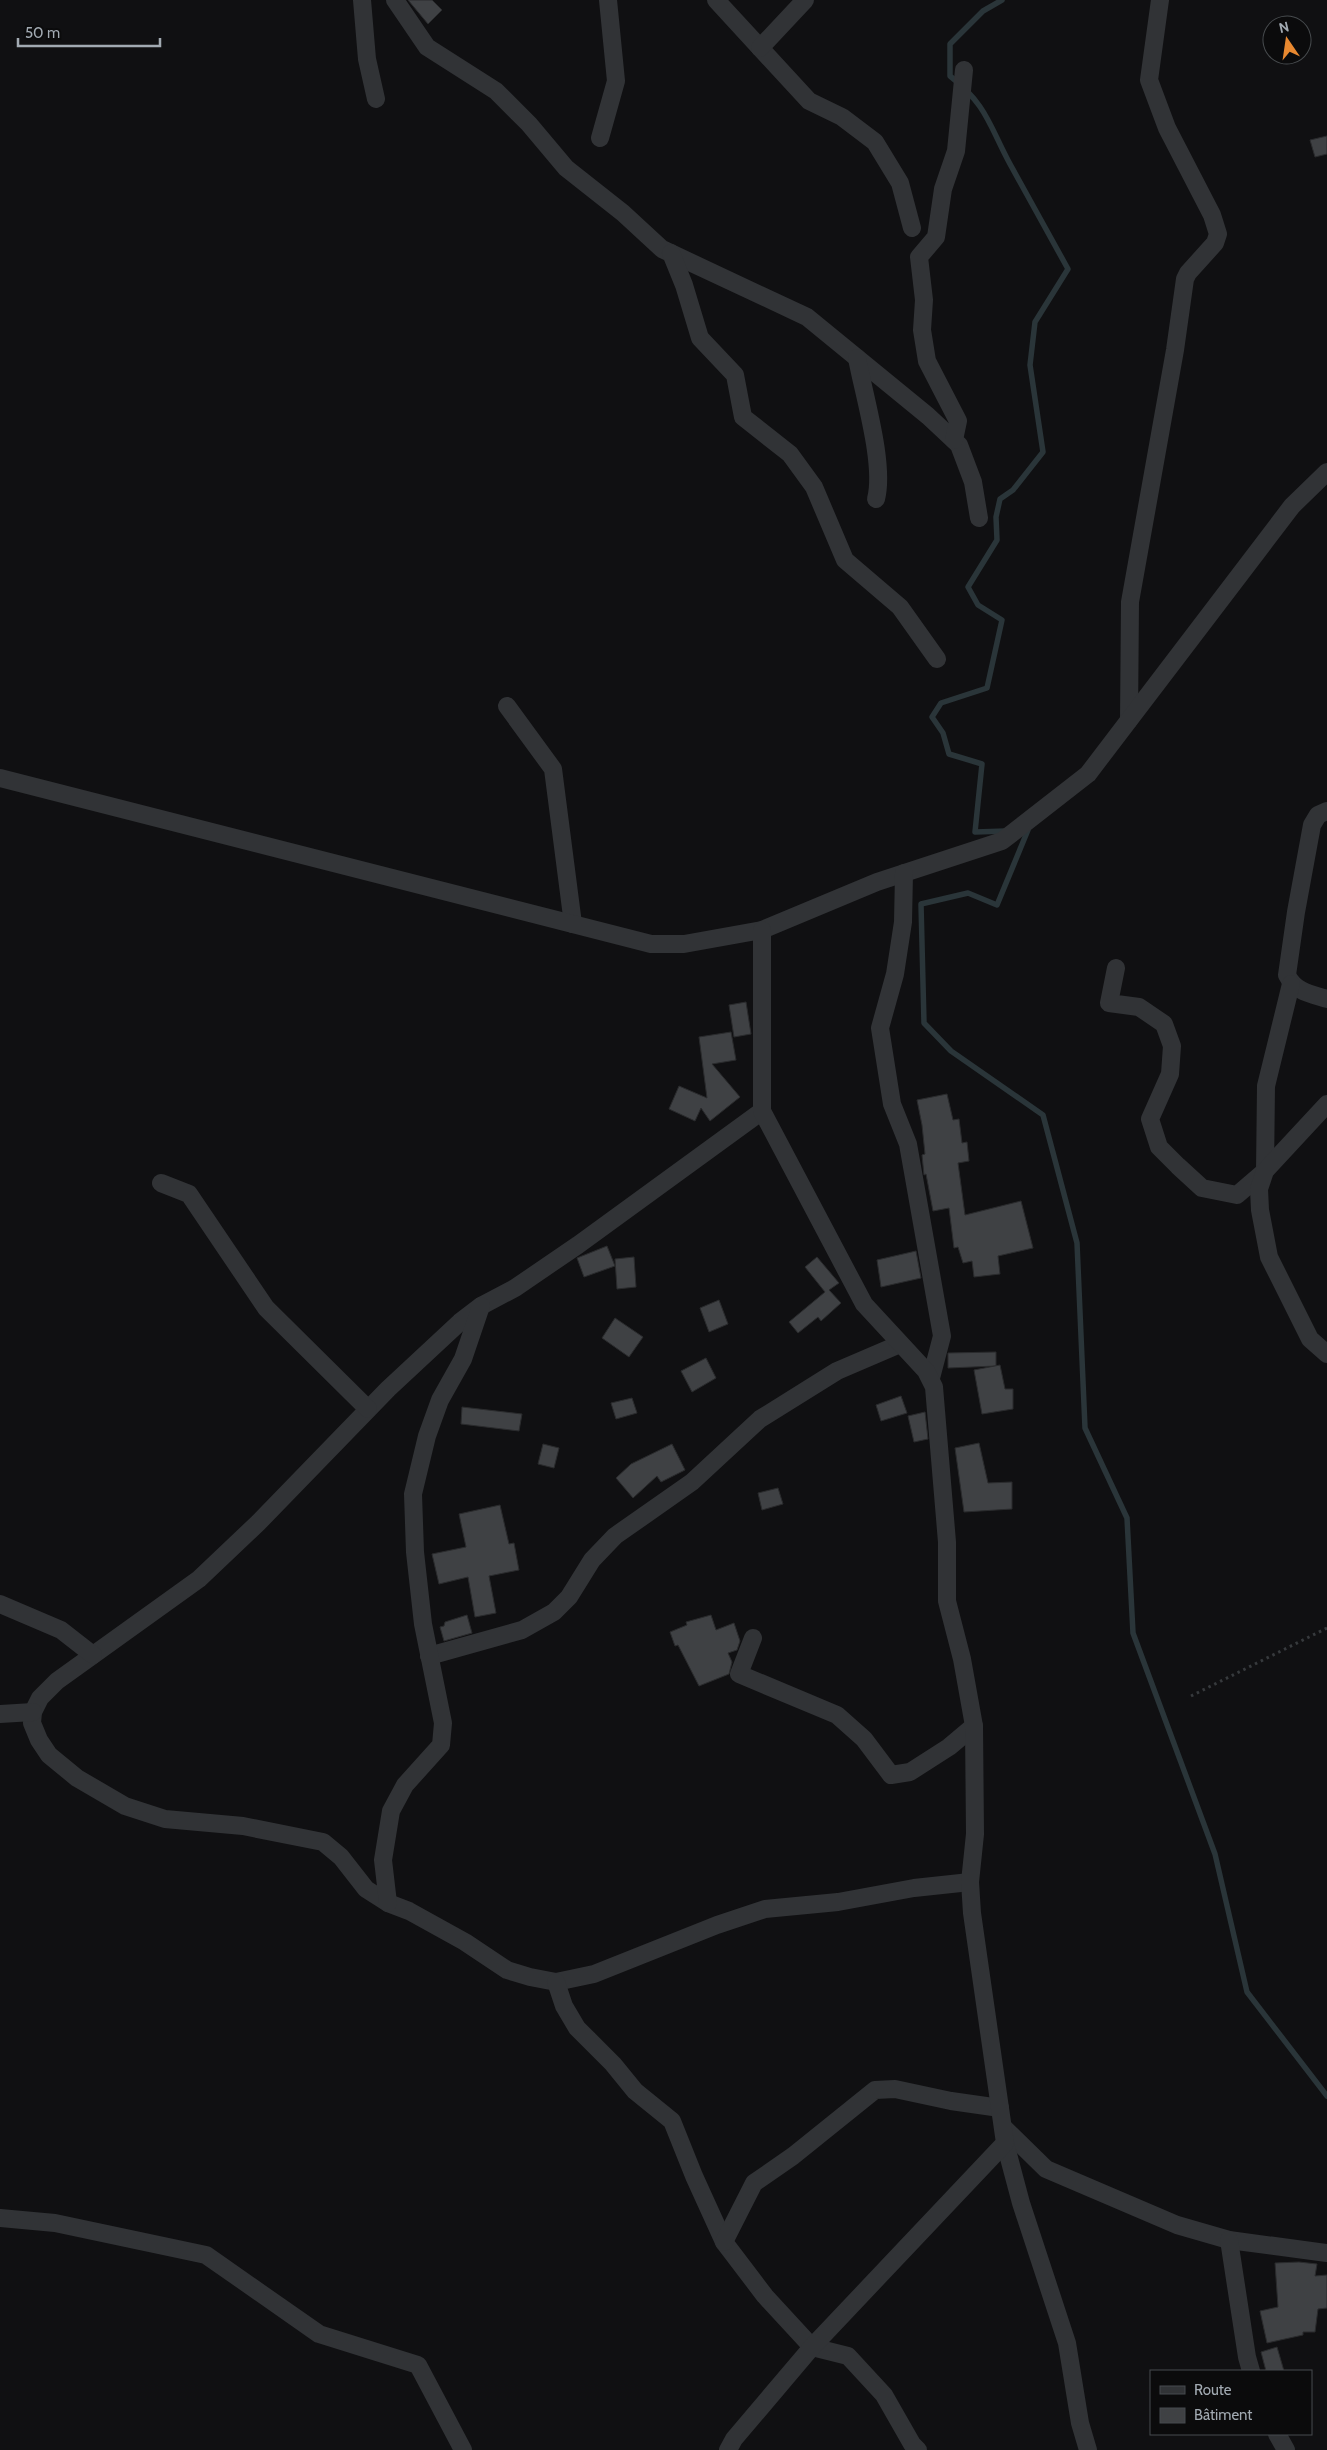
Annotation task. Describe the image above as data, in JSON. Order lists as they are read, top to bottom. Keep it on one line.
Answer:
{"legend":["Route","Bâtiment"],"scale_bar":"50 m","north":"top"}
